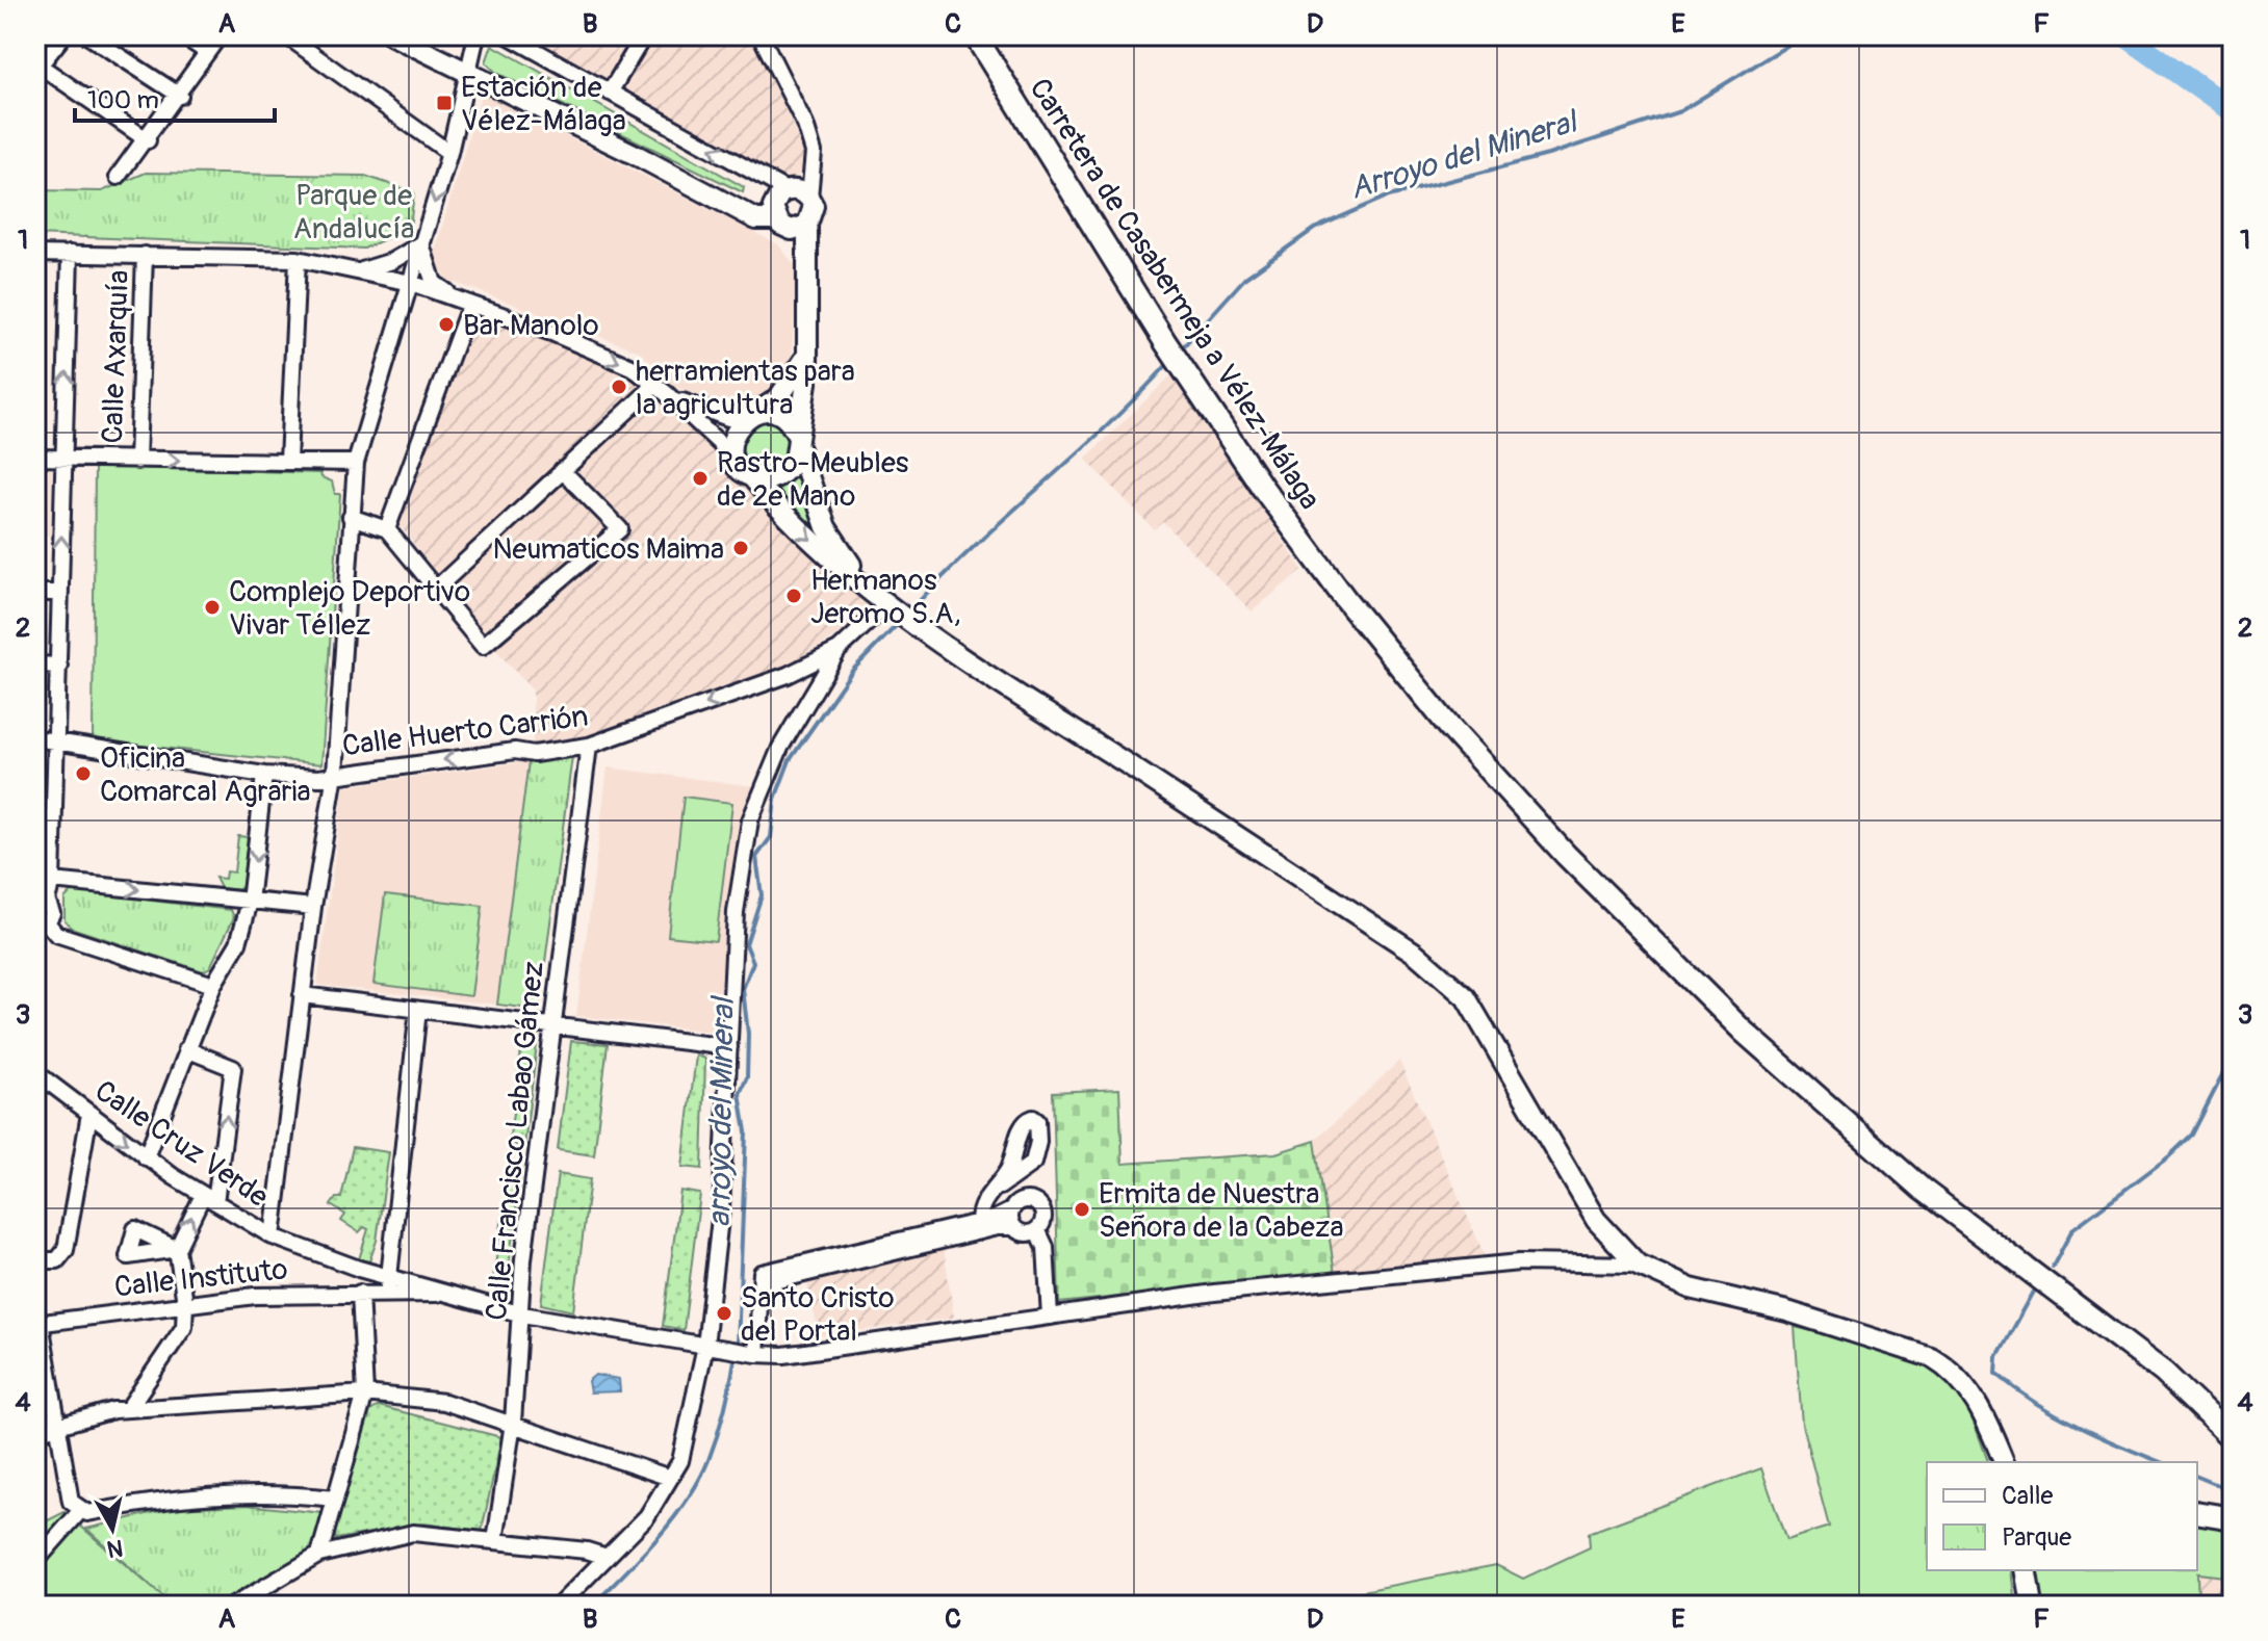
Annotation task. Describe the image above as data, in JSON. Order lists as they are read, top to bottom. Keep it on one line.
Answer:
{"streets":{"main road":["Carretera de Casabermeja a Vélez-Málaga"],"street":["Calle Axarquía","Calle Huerto Carrión","Calle Francisco Labao Gámez","Calle Cruz Verde","Calle Instituto"]},"crossings":[["Calle Huerto Carrión","Calle Francisco Labao Gámez"],["Calle Francisco Labao Gámez","Calle Cruz Verde"],["Calle Cruz Verde","Calle Instituto"]],"one_way":["Calle Huerto Carrión"],"water":["Arroyo del Mineral","arroyo del Mineral"],"parks":["Parque de Andalucía"],"places":{"transit":["Estación de Vélez-Málaga"],"other":["Bar Manolo","herramientas para la agricultura","Rastro-Meubles de 2e Mano","Neumaticos Maima","Hermanos Jeromo S.A,","Complejo Deportivo Vivar Téllez","Oficina Comarcal Agraria","Ermita de Nuestra Señora de la Cabeza","Santo Cristo del Portal"]},"legend":["Calle","Parque"],"scale_bar":"100 m","north":"bottom","grid":{"columns":["A","B","C","D","E","F"],"rows":["1","2","3","4"]}}
